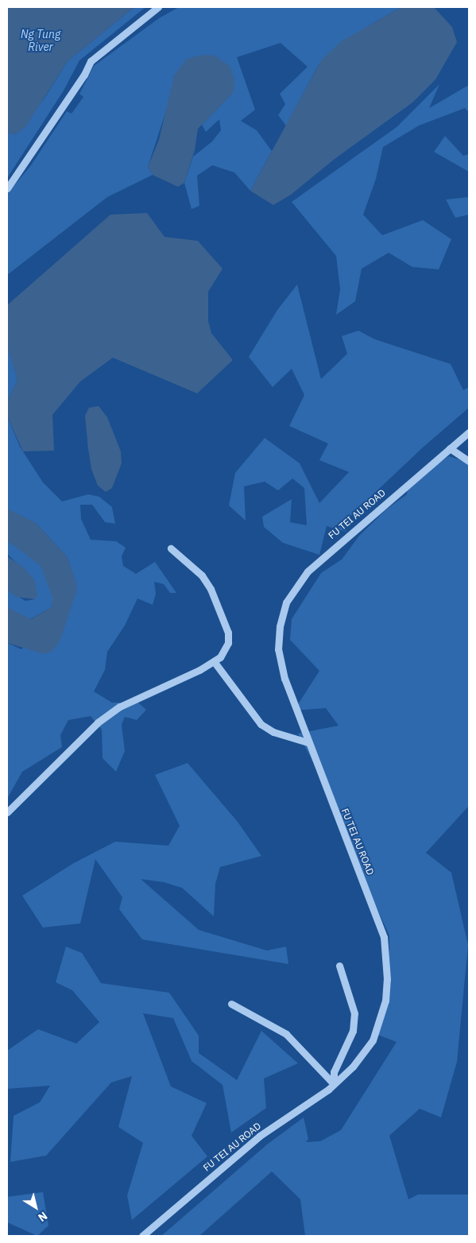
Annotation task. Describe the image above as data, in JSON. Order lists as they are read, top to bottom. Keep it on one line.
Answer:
{"streets":{"street":["FU TEI AU ROAD"]},"water":["Ng Tung River"],"north":"bottom right"}
